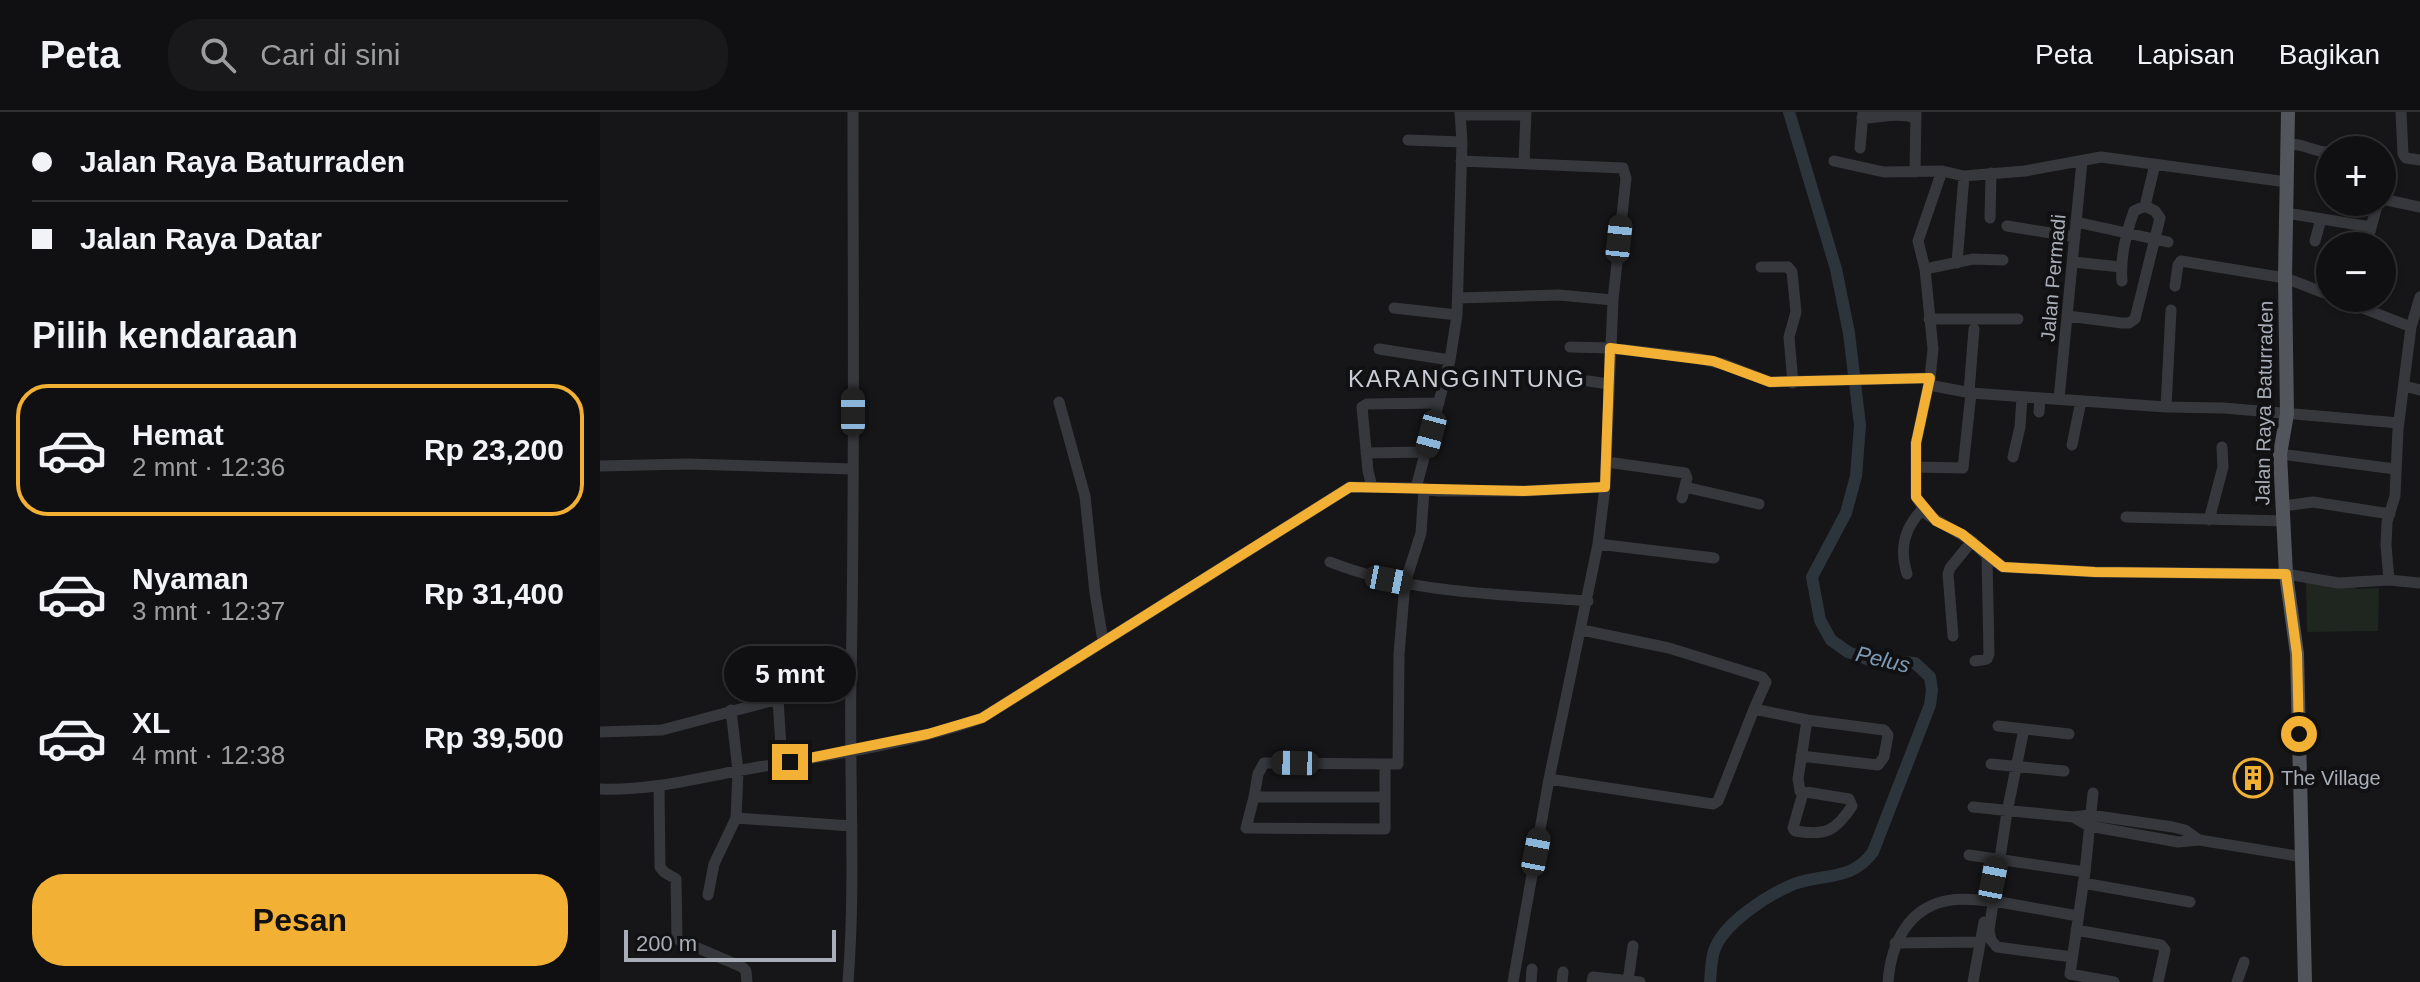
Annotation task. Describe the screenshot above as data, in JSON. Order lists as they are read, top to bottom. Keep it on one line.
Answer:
{"streets":{"main road":["Jalan Raya Baturraden"],"street":["Jalan Permadi"]},"districts":["KARANGGINTUNG"],"water":["Pelus"],"places":{"building":["The Village"]},"scale_bar":"200 m","page":{"header":"Peta","search":"Cari di sini","nav":["Peta","Lapisan","Bagikan"],"banner":["Jalan Raya Baturraden","Jalan Raya Datar"],"map_buttons":["+","−"],"heading":"Pilih kendaraan","list":[{"name":"Hemat","note":"2 mnt · 12:36","value":"Rp 23,200"},{"name":"Nyaman","note":"3 mnt · 12:37","value":"Rp 31,400"},{"name":"XL","note":"4 mnt · 12:38","value":"Rp 39,500"}],"bubble":"5 mnt","buttons":"Pesan","scale":"200 m"}}
